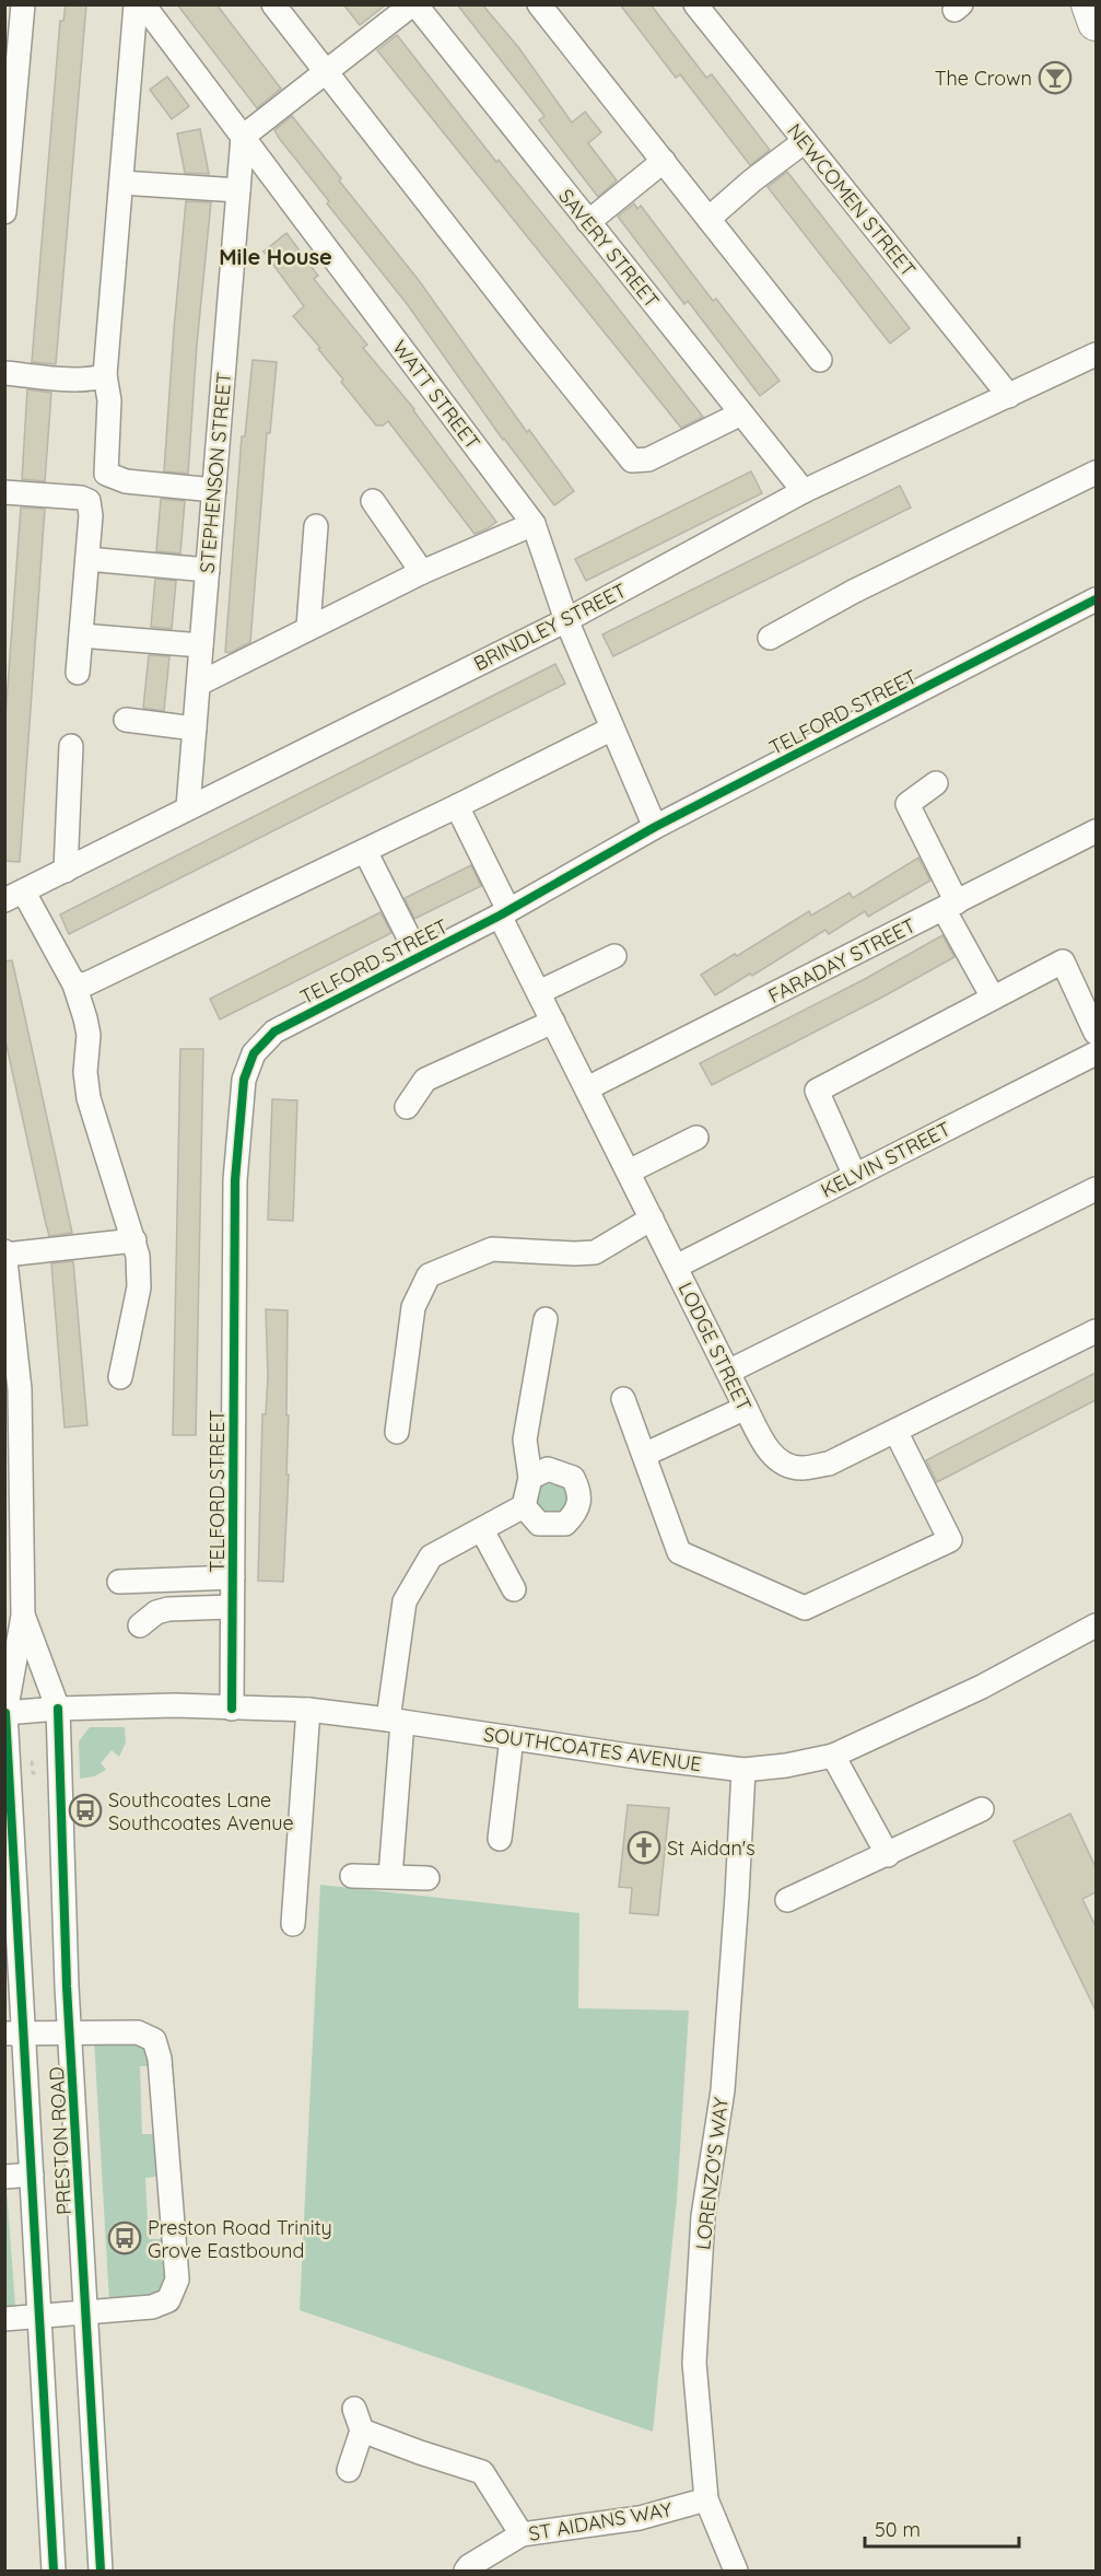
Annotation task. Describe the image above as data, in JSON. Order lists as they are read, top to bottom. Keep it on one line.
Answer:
{"streets":{"street":["NEWCOMEN STREET","SAVERY STREET","WATT STREET","STEPHENSON STREET","BRINDLEY STREET","TELFORD STREET","FARADAY STREET","KELVIN STREET","LODGE STREET","SOUTHCOATES AVENUE","PRESTON ROAD","LORENZO'S WAY","ST AIDANS WAY"]},"crossings":[["NEWCOMEN STREET","BRINDLEY STREET"],["SAVERY STREET","BRINDLEY STREET"],["WATT STREET","STEPHENSON STREET"],["WATT STREET","BRINDLEY STREET"],["WATT STREET","TELFORD STREET"],["STEPHENSON STREET","BRINDLEY STREET"],["TELFORD STREET","LODGE STREET"],["TELFORD STREET","SOUTHCOATES AVENUE"],["FARADAY STREET","LODGE STREET"],["KELVIN STREET","LODGE STREET"],["SOUTHCOATES AVENUE","PRESTON ROAD"],["SOUTHCOATES AVENUE","LORENZO'S WAY"],["LORENZO'S WAY","ST AIDANS WAY"]],"districts":["Mile House"],"places":{"bar":["The Crown"],"bus stop":["Southcoates Lane Southcoates Avenue","Preston Road Trinity Grove Eastbound"],"church":["St Aidan's"]},"scale_bar":"50 m"}
